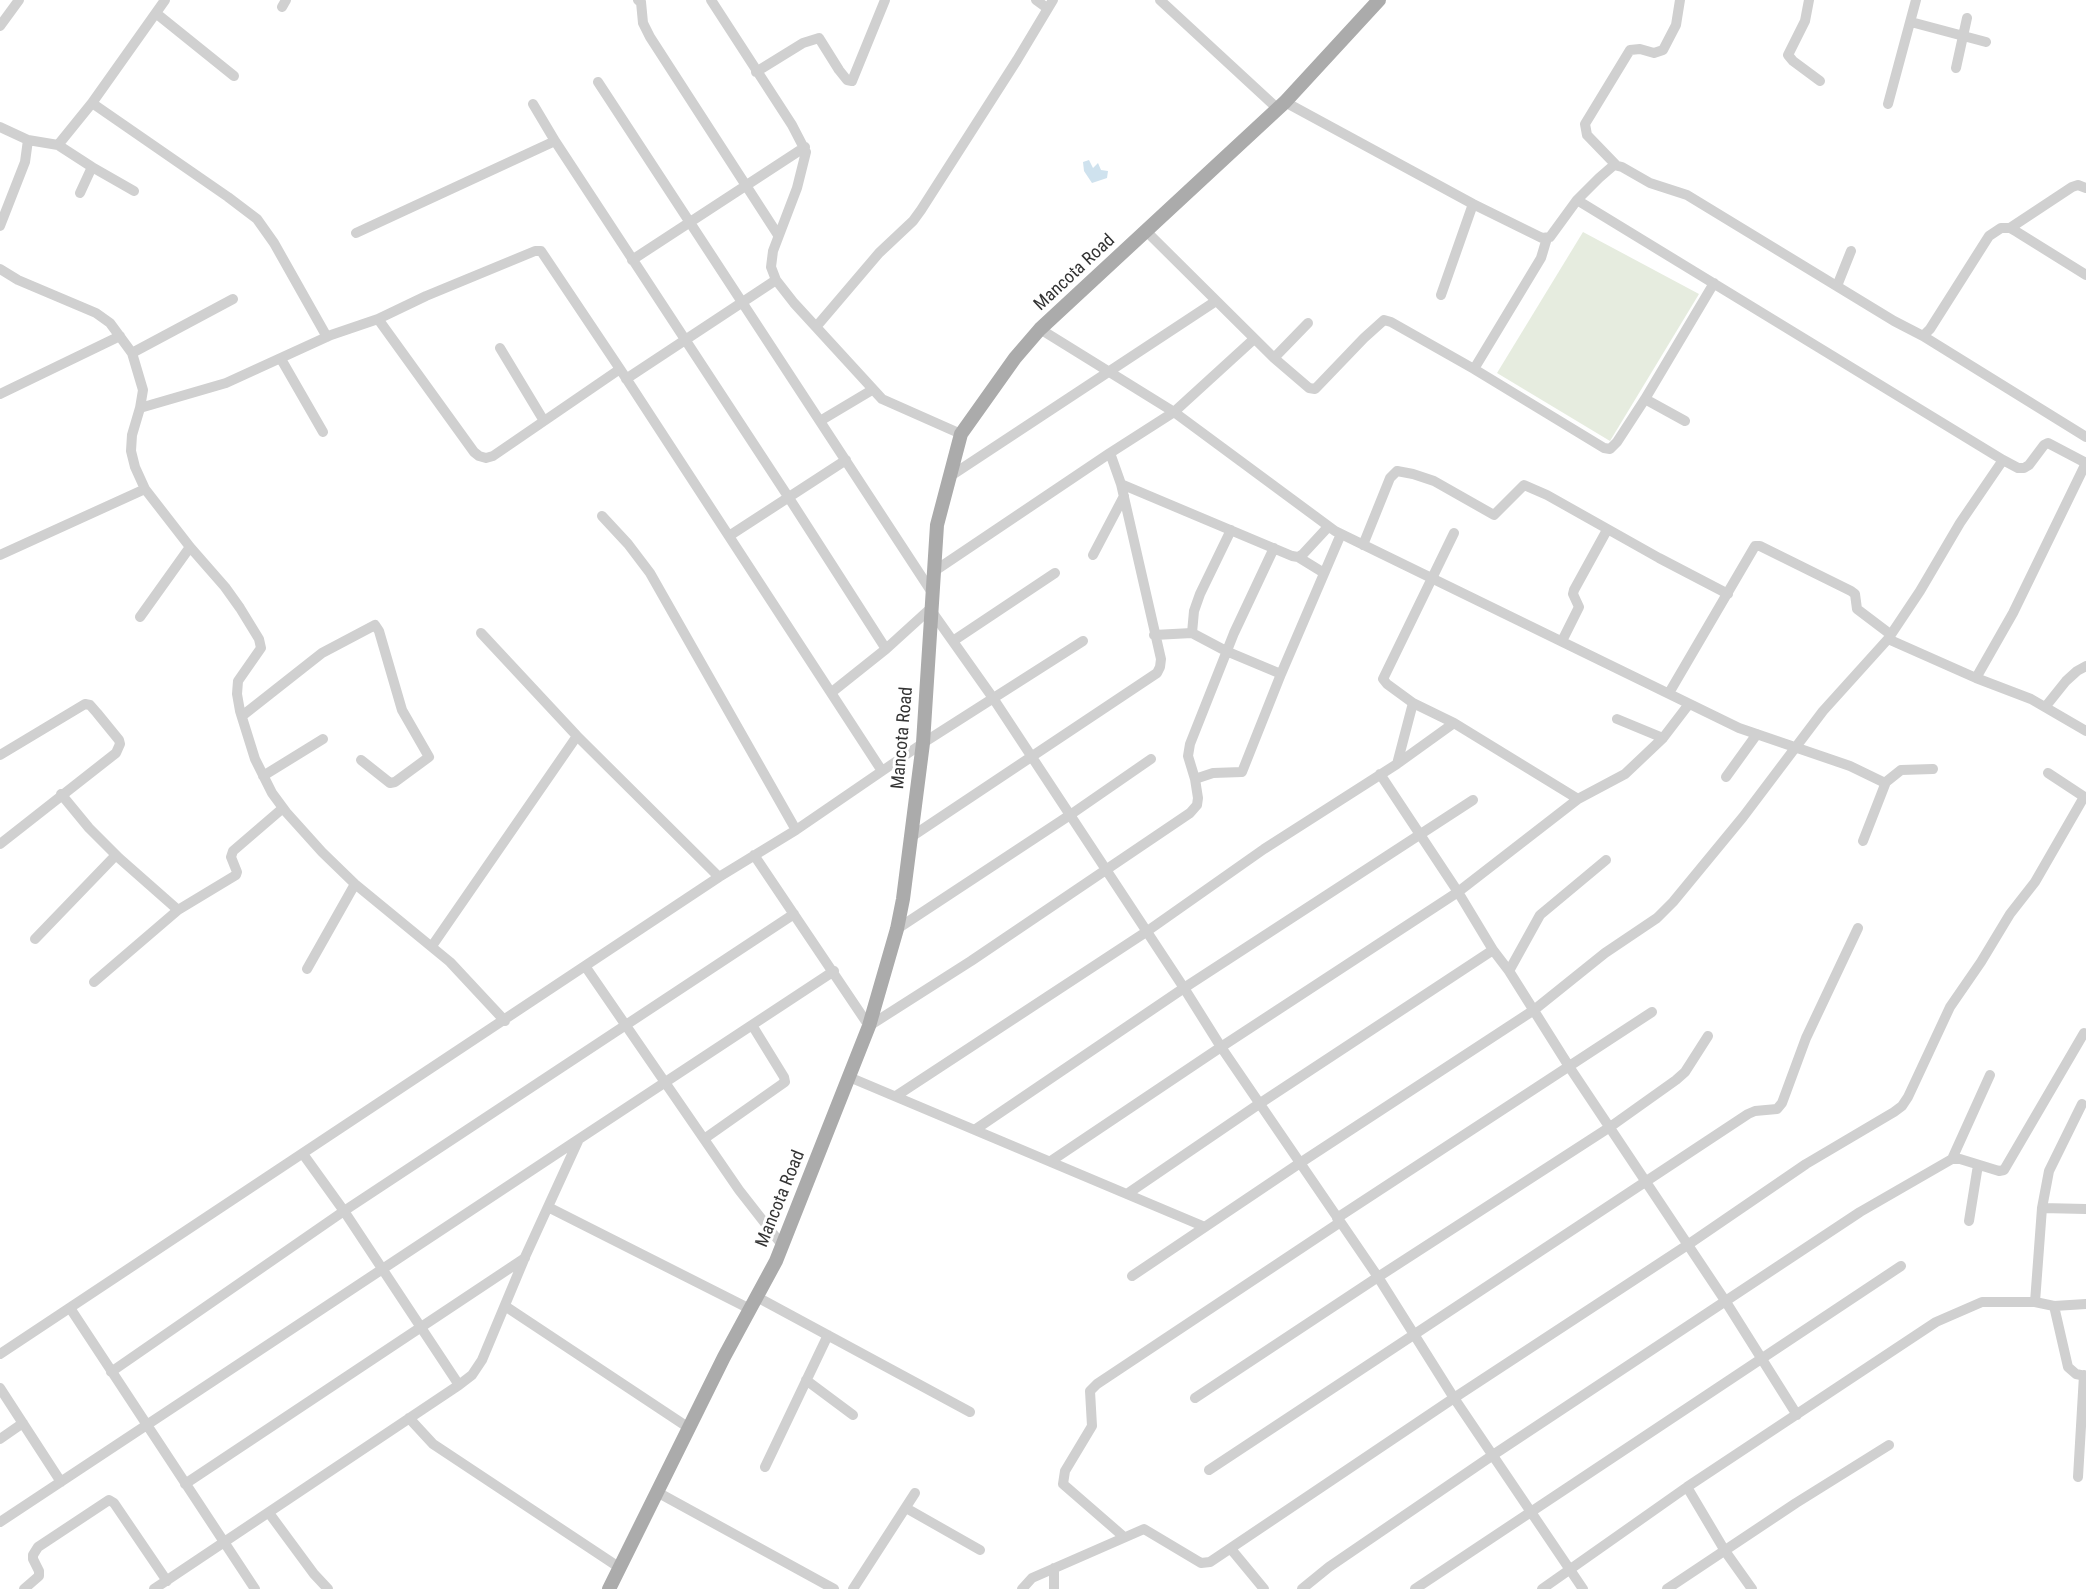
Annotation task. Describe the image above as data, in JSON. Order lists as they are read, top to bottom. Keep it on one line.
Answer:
{"streets":{"main road":["Mancota Road"]}}
